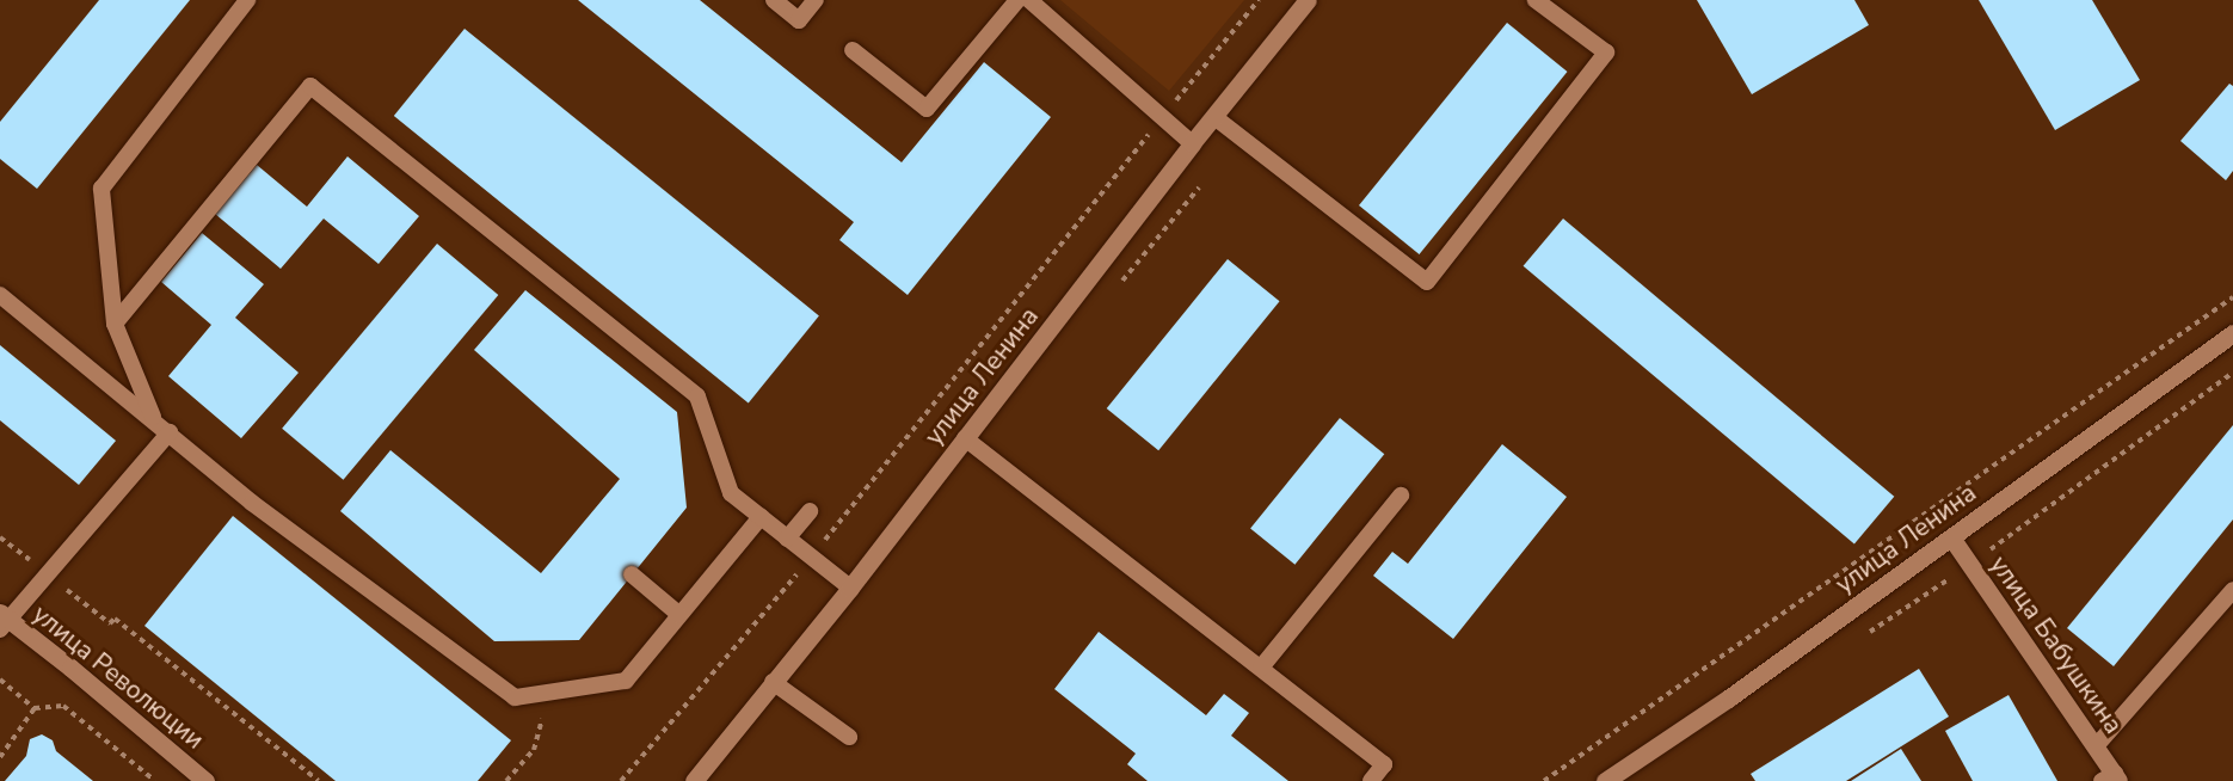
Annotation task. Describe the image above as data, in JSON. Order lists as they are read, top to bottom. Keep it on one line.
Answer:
{"streets":{"street":["улица Ленина","улица Бабушкина","улица Революции"]},"crossings":[["улица Ленина","улица Бабушкина"]]}
